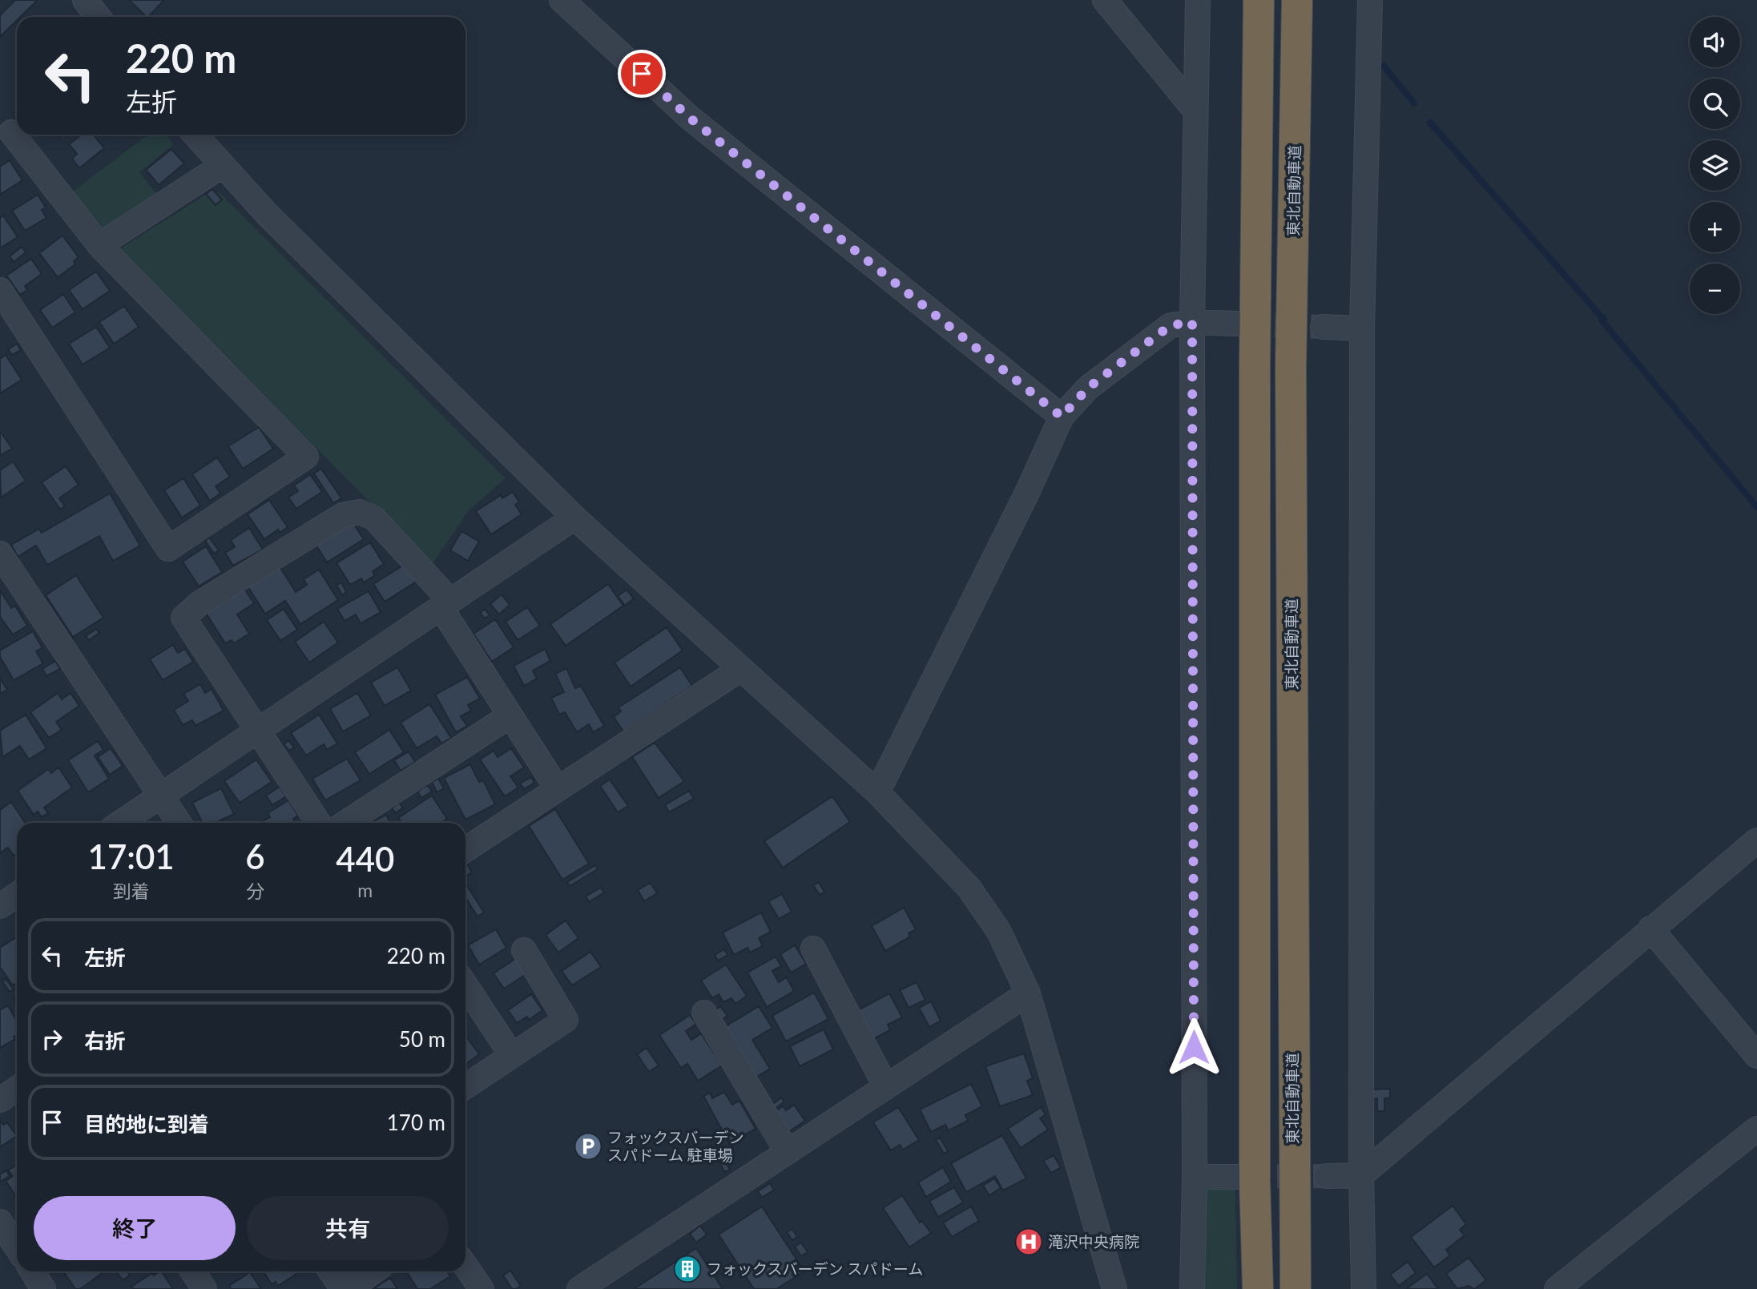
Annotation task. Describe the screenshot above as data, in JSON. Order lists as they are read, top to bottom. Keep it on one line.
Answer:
{"streets":{"highway":["東北自動車道"]},"places":{"parking":["フォックスバーデン スパドーム 駐車場"],"hospital":["滝沢中央病院"],"building":["フォックスバーデン スパドーム"]},"page":{"map_buttons":["+","−"],"turn":["220 m","左折"],"eta":["17:01","到着","6","分","440","m"],"list":[{"name":"左折","value":"220 m"},{"name":"右折","value":"50 m"},{"name":"目的地に到着","value":"170 m"}],"buttons":["終了","共有"]}}
